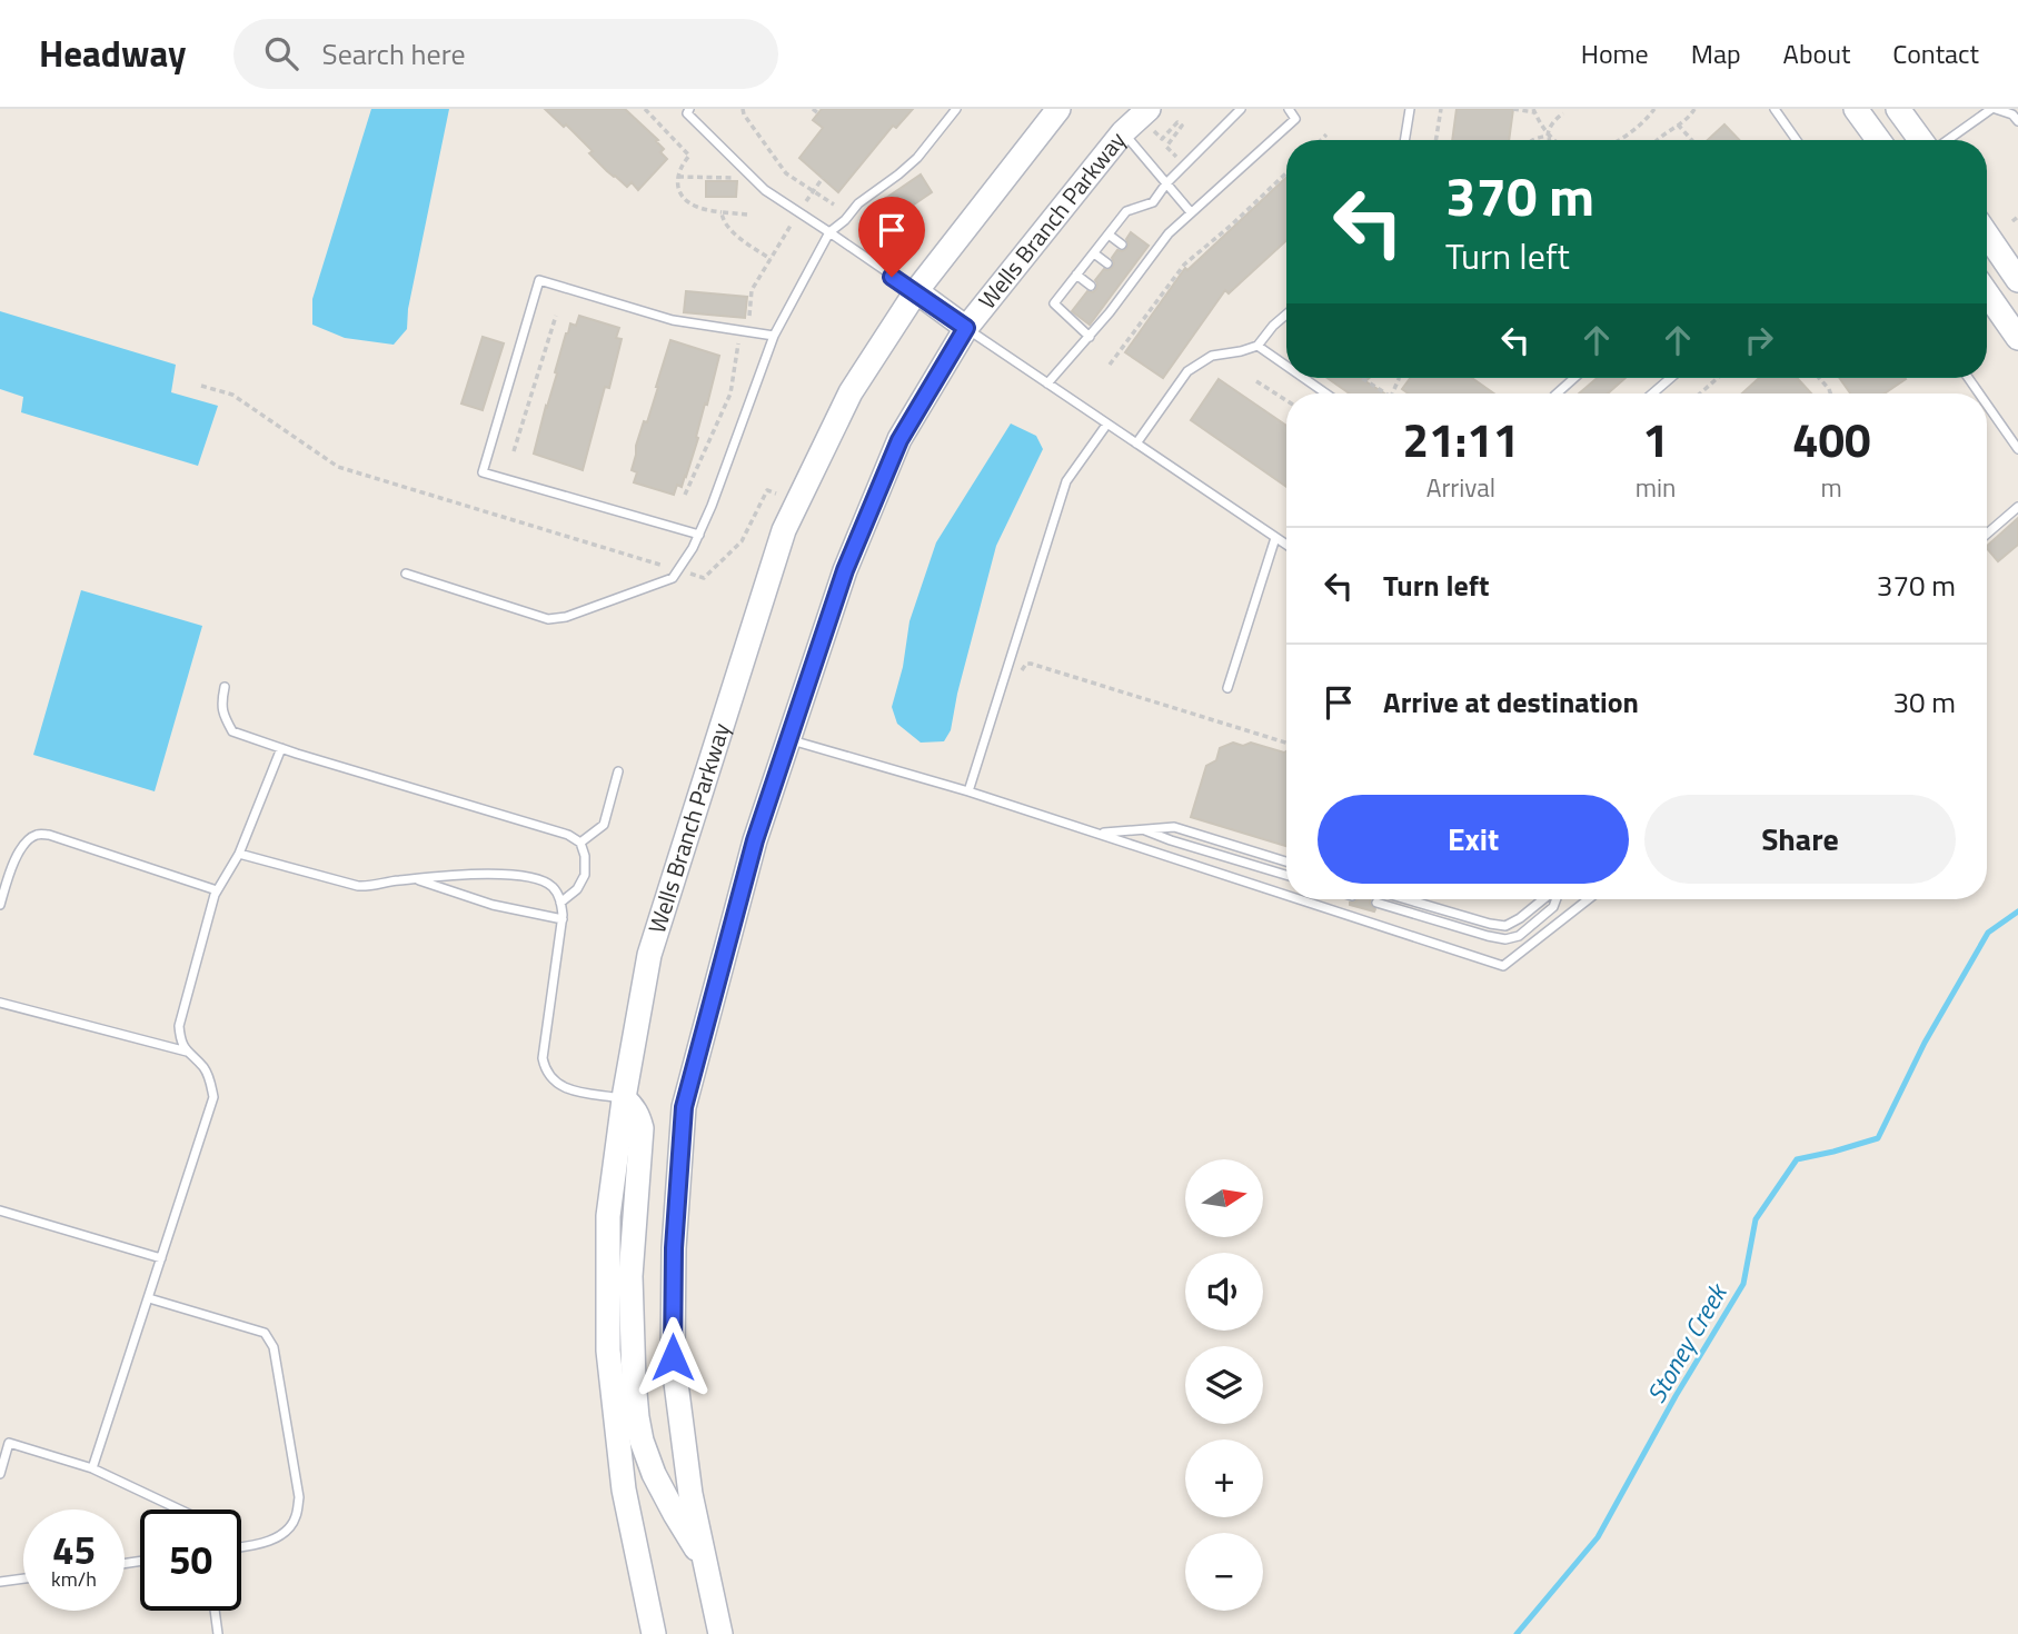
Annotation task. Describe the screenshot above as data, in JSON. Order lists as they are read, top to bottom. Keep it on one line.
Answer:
{"streets":{"main road":["Wells Branch Parkway"]},"water":["Stoney Creek"],"north":"right","page":{"header":"Headway","search":"Search here","nav":["Home","Map","About","Contact"],"turn":["370 m","Turn left"],"eta":["21:11","Arrival","1","min","400","m"],"list":[{"name":"Turn left","value":"370 m"},{"name":"Arrive at destination","value":"30 m"}],"buttons":["Exit","Share"],"map_buttons":["+","−"],"speed":"45 km/h","limit":"50"}}
